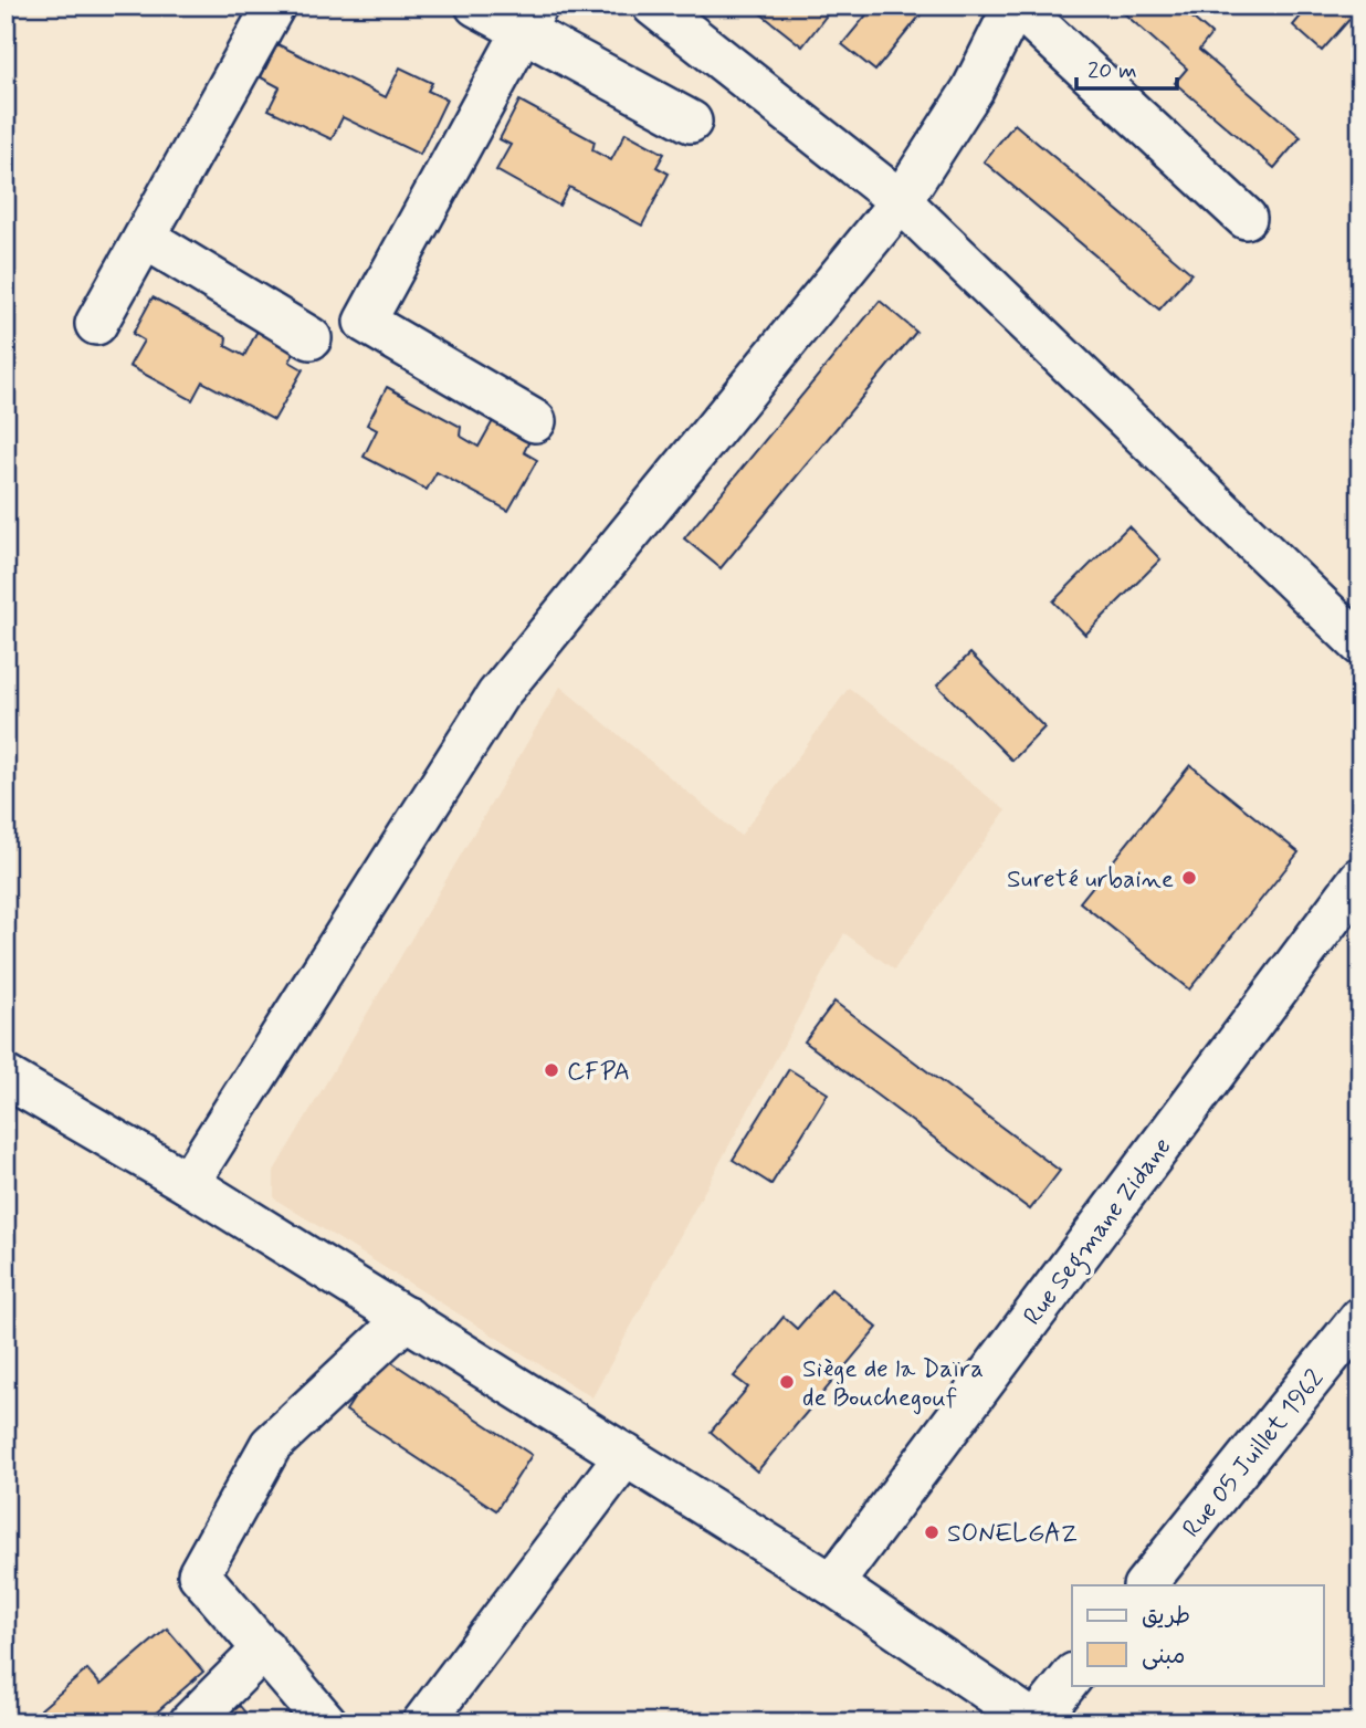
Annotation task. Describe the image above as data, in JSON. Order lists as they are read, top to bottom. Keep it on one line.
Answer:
{"streets":{"street":["Rue Segmane Zidane","Rue 05 Juillet 1962"]},"places":["Sureté urbaine","CFPA","Siège de la Daïra de Bouchegouf","SONELGAZ"],"legend":["طريق","مبنى"],"scale_bar":"20 m"}
